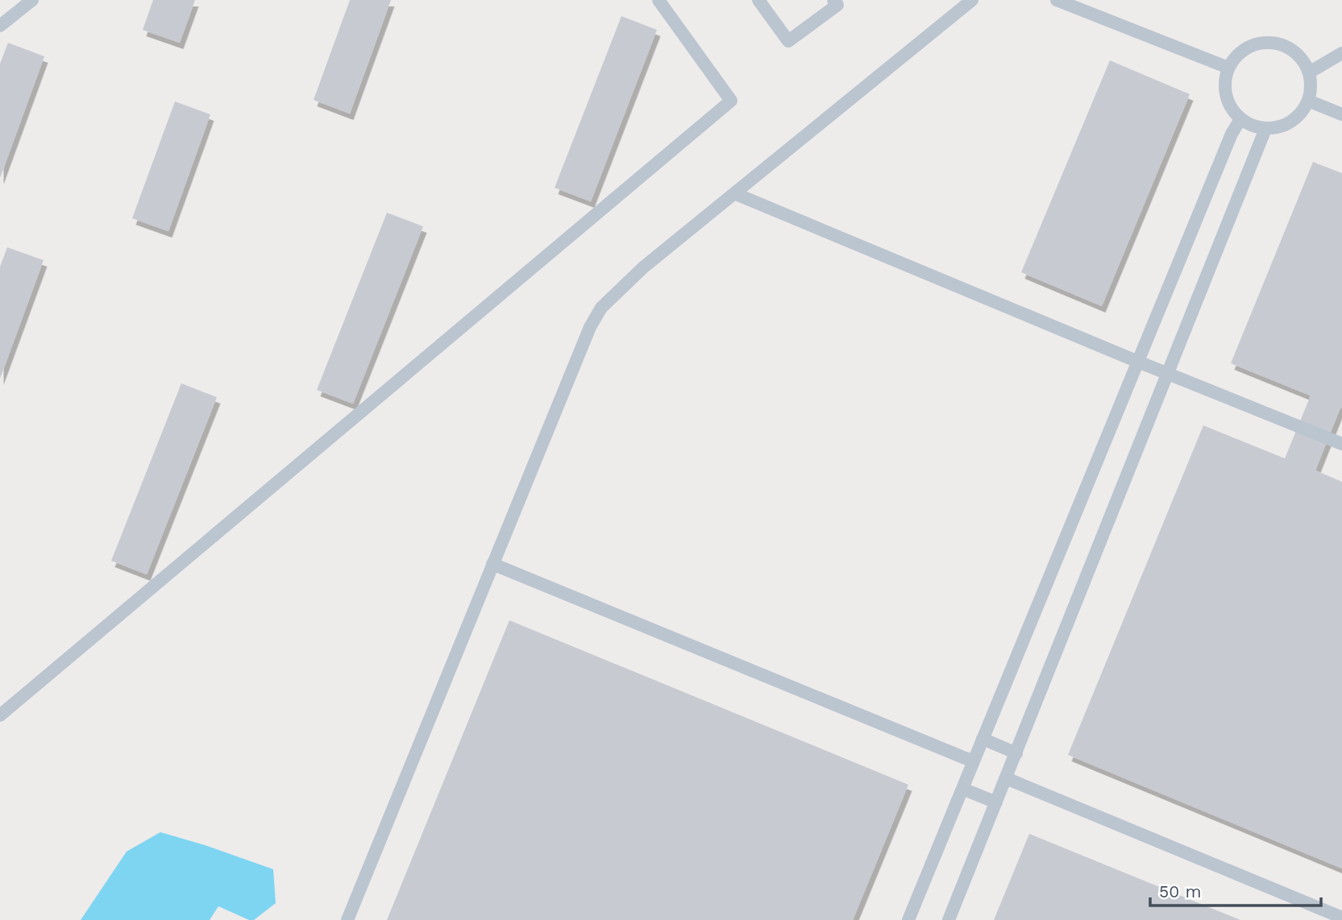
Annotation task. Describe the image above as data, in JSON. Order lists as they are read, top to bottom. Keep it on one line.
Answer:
{"scale_bar":"50 m"}
